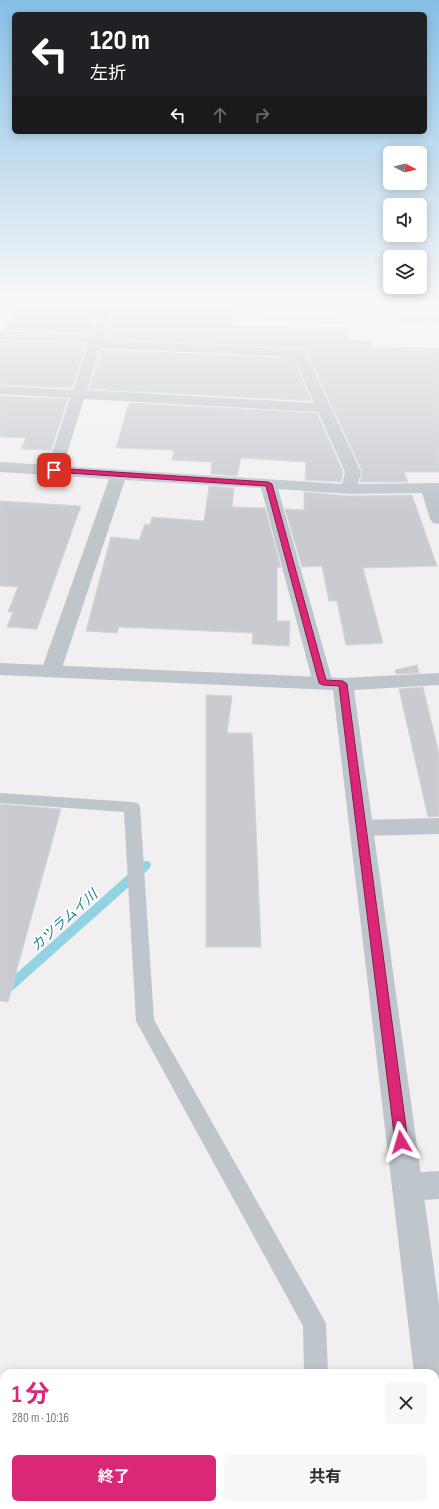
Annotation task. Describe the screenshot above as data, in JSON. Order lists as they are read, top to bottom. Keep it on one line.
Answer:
{"water":["カツラムイ川"],"north":"right","page":{"turn":["120 m","左折"],"heading":["1 分","280 m · 10:16"],"buttons":["終了","共有"]}}
